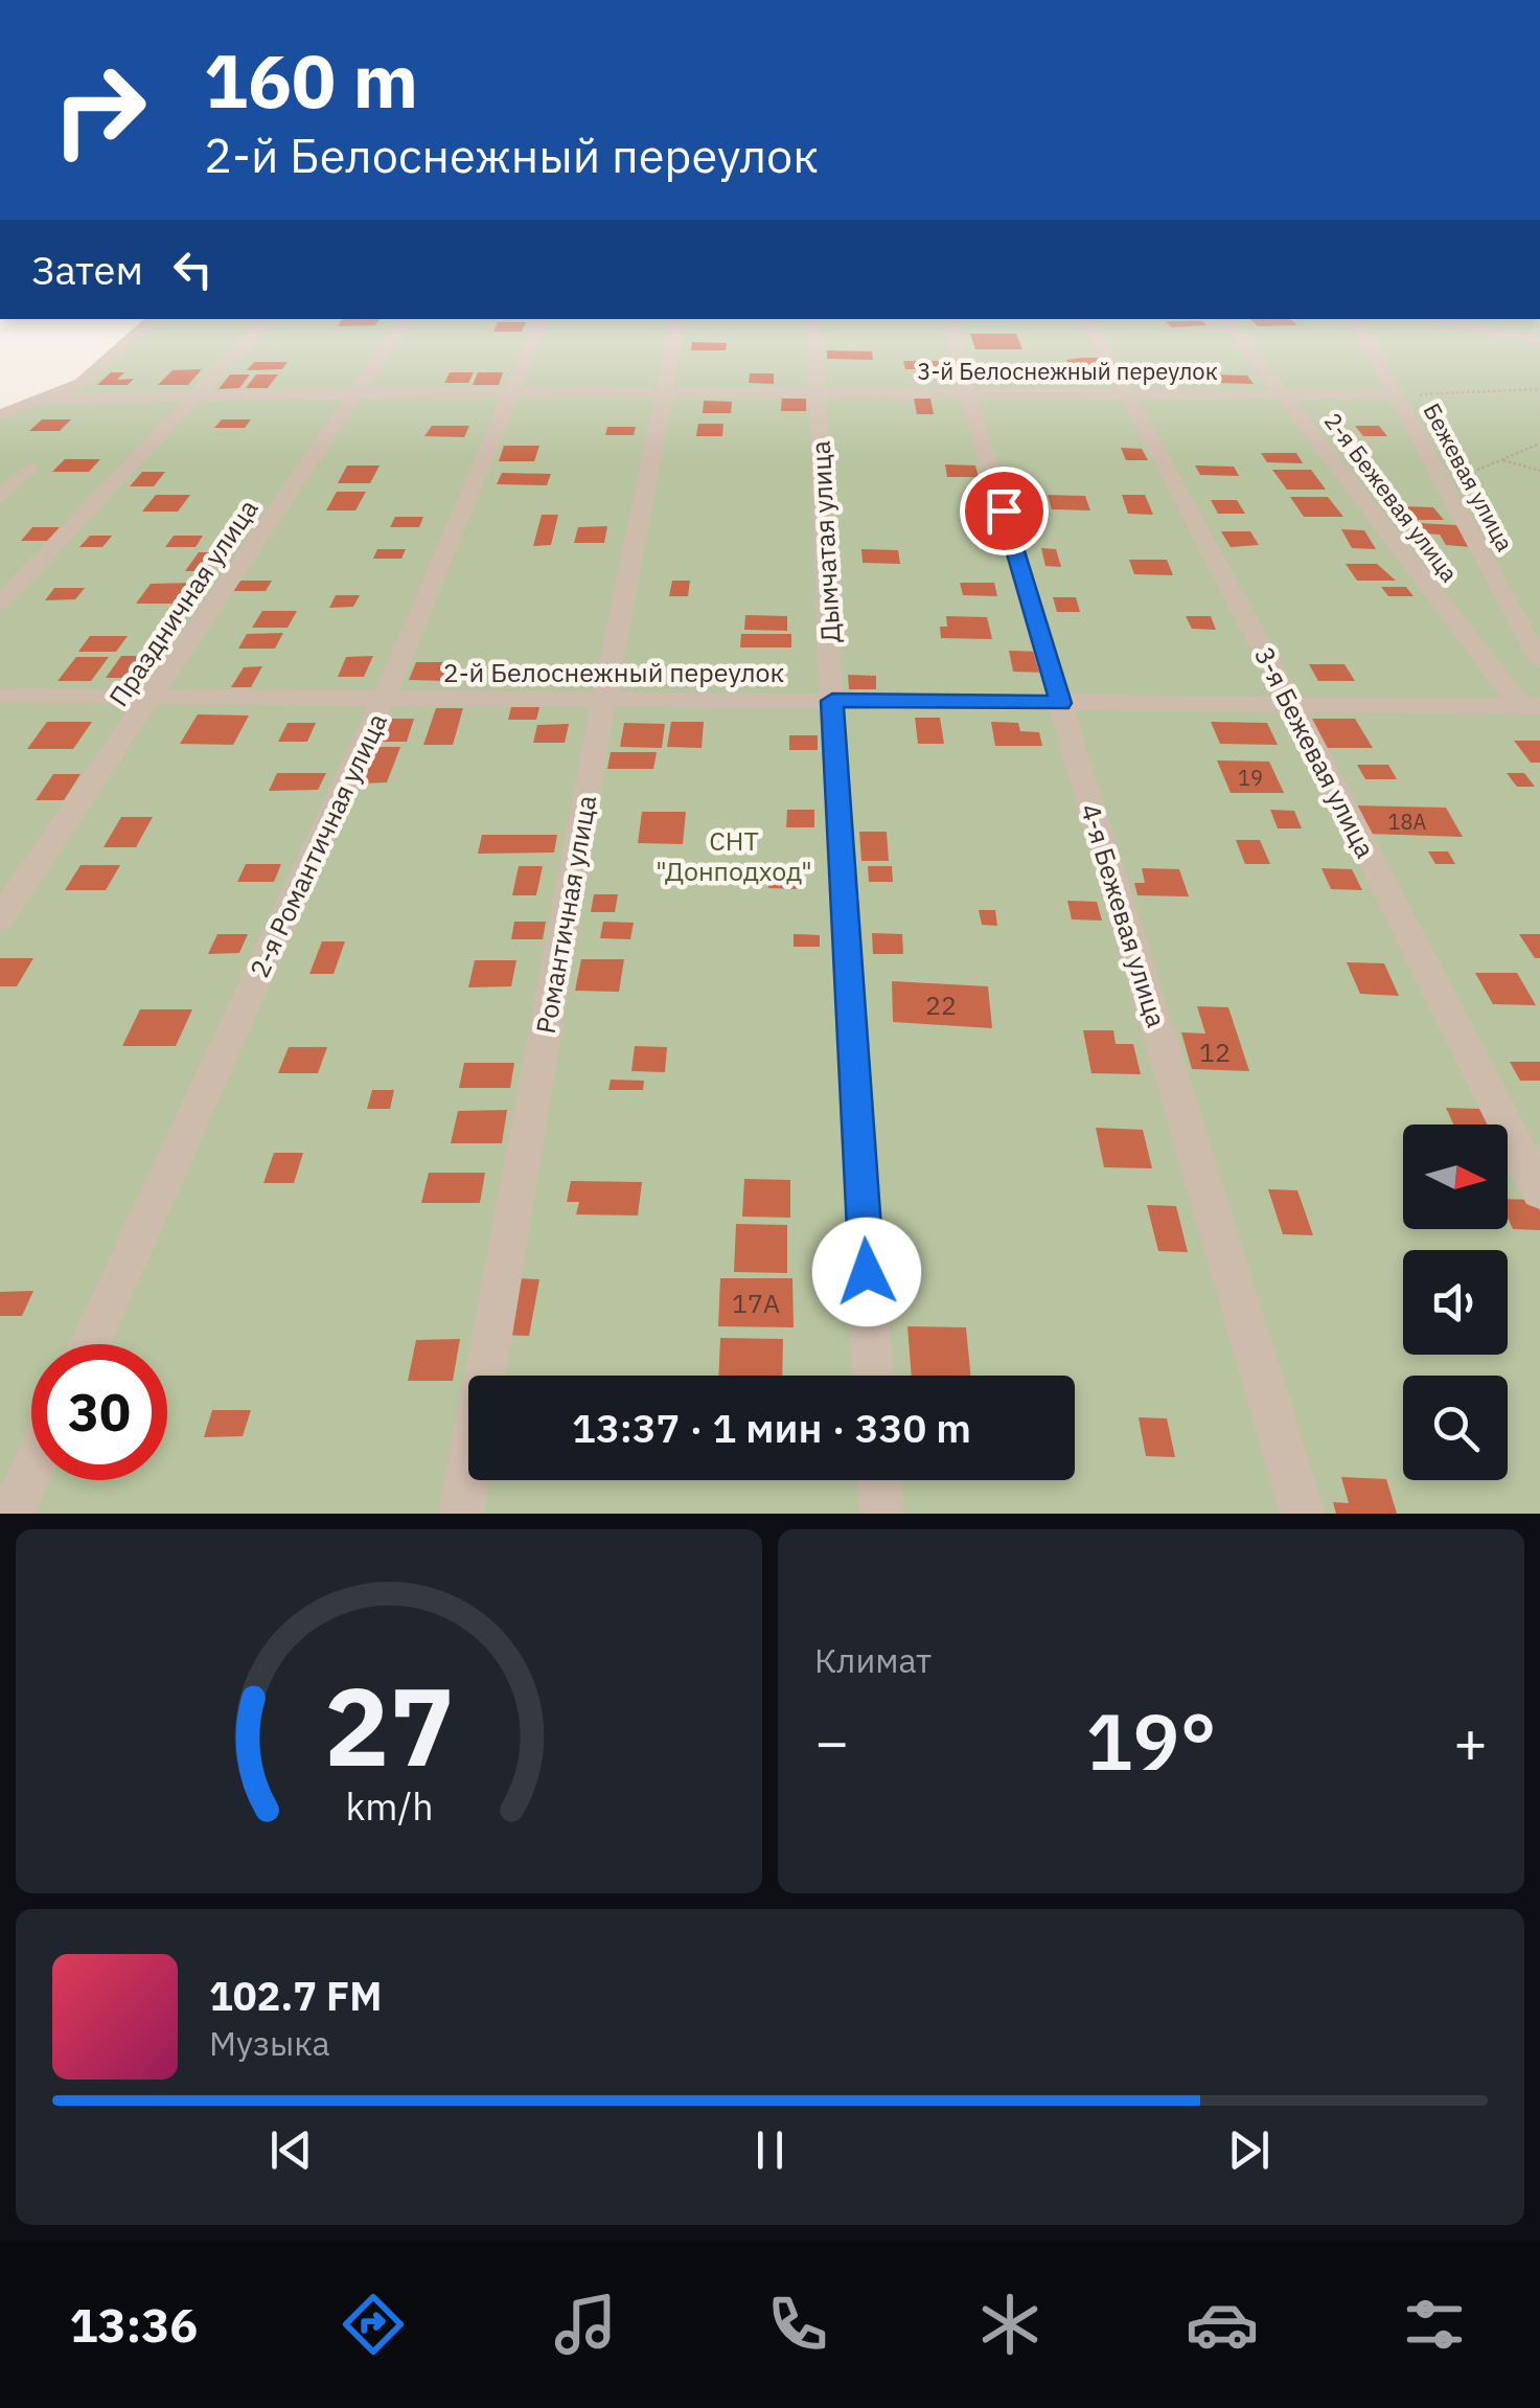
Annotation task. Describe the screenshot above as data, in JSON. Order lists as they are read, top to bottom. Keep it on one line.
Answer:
{"streets":{"street":["3-й Белоснежный переулок","Бежевая улица","2-я Бежевая улица","Дымчатая улица","Праздничная улица","2-й Белоснежный переулок","3-я Бежевая улица","2-я Романтичная улица","Романтичная улица","4-я Бежевая улица"]},"crossings":[["3-й Белоснежный переулок","Бежевая улица"],["3-й Белоснежный переулок","2-я Бежевая улица"],["3-й Белоснежный переулок","Дымчатая улица"],["3-й Белоснежный переулок","Праздничная улица"],["3-й Белоснежный переулок","3-я Бежевая улица"],["3-й Белоснежный переулок","2-я Романтичная улица"],["3-й Белоснежный переулок","Романтичная улица"],["3-й Белоснежный переулок","4-я Бежевая улица"],["2-я Бежевая улица","2-й Белоснежный переулок"],["Дымчатая улица","2-й Белоснежный переулок"],["Праздничная улица","2-й Белоснежный переулок"],["2-й Белоснежный переулок","3-я Бежевая улица"],["2-й Белоснежный переулок","2-я Романтичная улица"],["2-й Белоснежный переулок","Романтичная улица"],["2-й Белоснежный переулок","4-я Бежевая улица"]],"parks":["СНТ \"Донподход\""],"house_numbers":["19","18А","22","12","17А"],"north":"right","page":{"turn":["160 m","2-й Белоснежный переулок"],"then":"Затем","limit":"30","trip":"13:37 · 1 мин · 330 m","tile":"Климат","heat":["−","19°","+"],"song":["102.7 FM","Музыка"],"tabs":"13:36","gauge":["27","km/h"]}}
